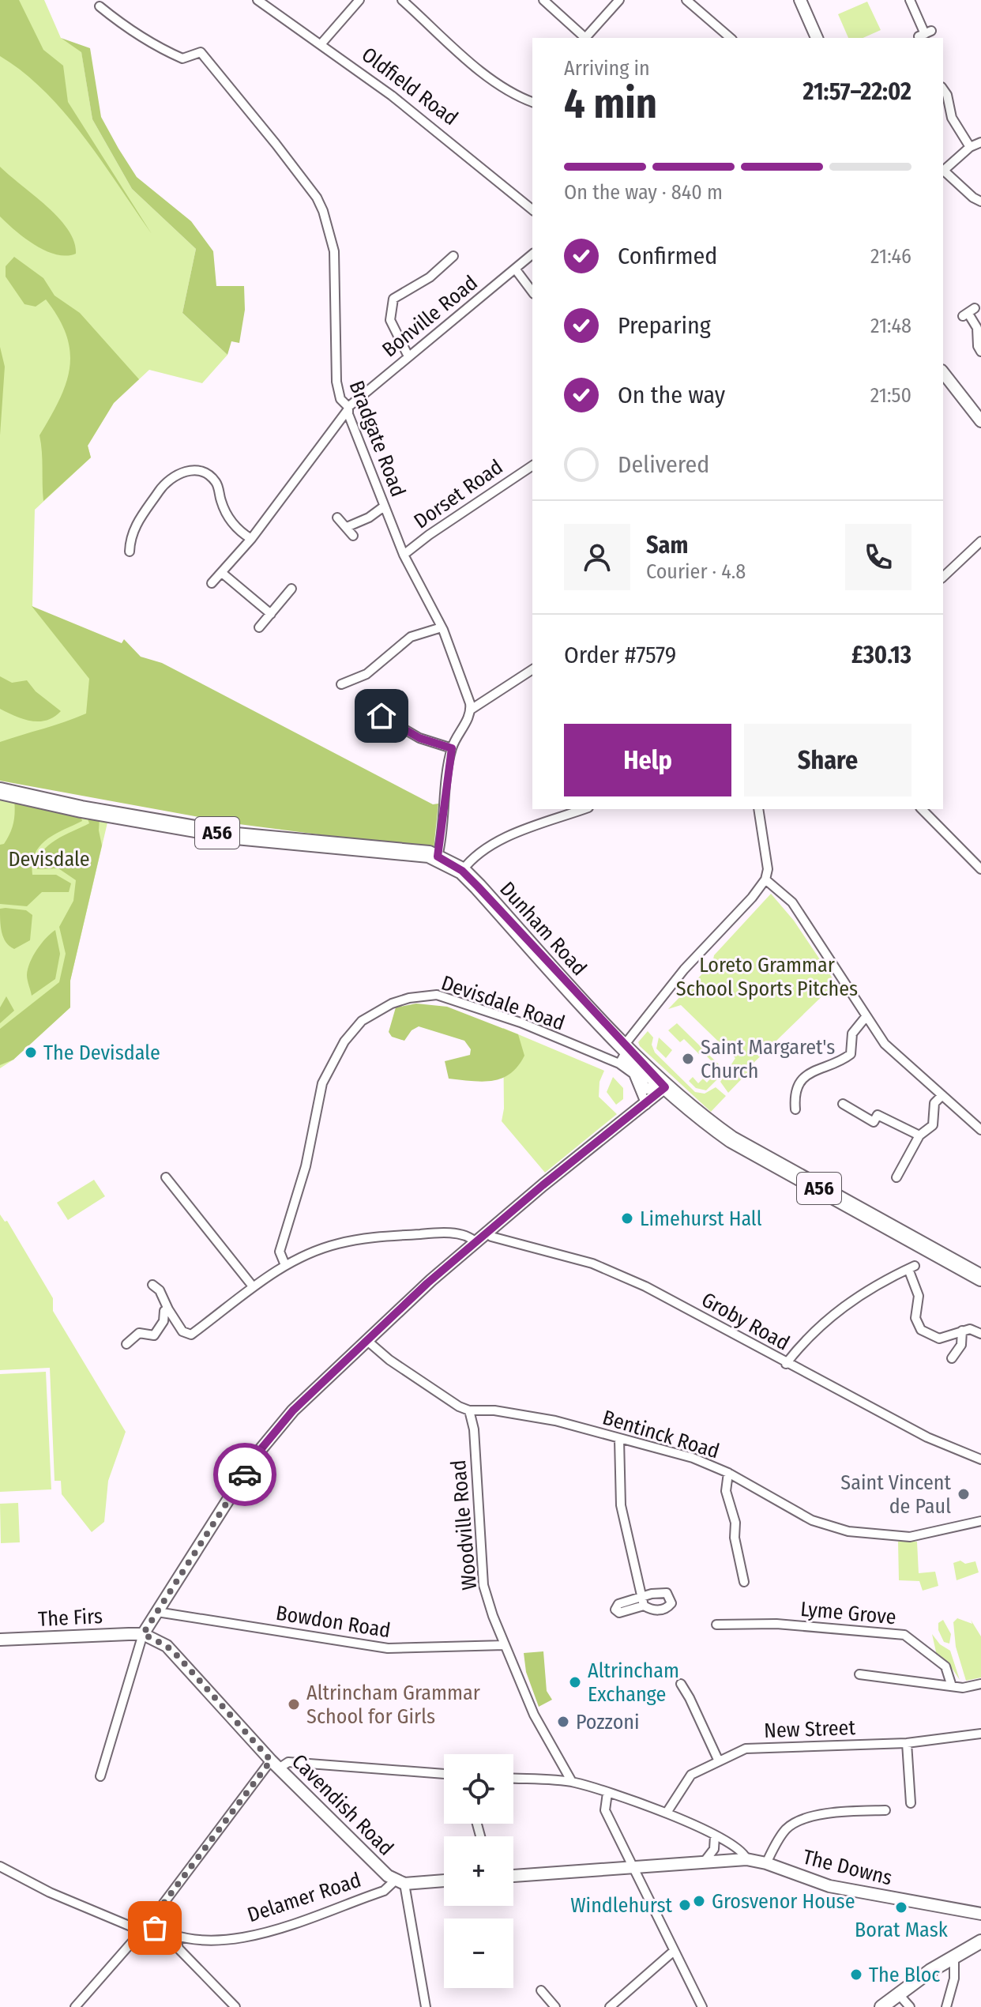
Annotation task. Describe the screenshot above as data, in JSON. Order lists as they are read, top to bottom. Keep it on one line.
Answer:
{"streets":{"highway":["A56","Dunham Road"],"street":["Oldfield Road","Bonville Road","Bradgate Road","Dorset Road","Devisdale Road","Groby Road","Bentinck Road","Woodville Road","Lyme Grove","The Firs","Bowdon Road","New Street","Cavendish Road","The Downs","Delamer Road"]},"crossings":[["Bonville Road","Bradgate Road"],["Bradgate Road","Dorset Road"],["Bentinck Road","Woodville Road"],["Woodville Road","Bowdon Road"],["Woodville Road","The Downs"],["The Firs","Cavendish Road"],["New Street","The Downs"],["Cavendish Road","Delamer Road"]],"parks":["Devisdale","Loreto Grammar School Sports Pitches"],"places":["The Devisdale","Saint Margaret's Church","Limehurst Hall","Saint Vincent de Paul","Altrincham Exchange","Altrincham Grammar School for Girls","Pozzoni","Grosvenor House","Windlehurst","Borat Mask","The Bloc"],"page":{"heading":["4 min","Arriving in","21:57–22:02"],"panel":["Sam","Courier · 4.8","Order #7579","£30.13"],"bar":"On the way · 840 m","list":[["Confirmed","21:46"],["Preparing","21:48"],["On the way","21:50"],"Delivered"],"buttons":["Help","Share"],"map_buttons":["+","−"]}}
